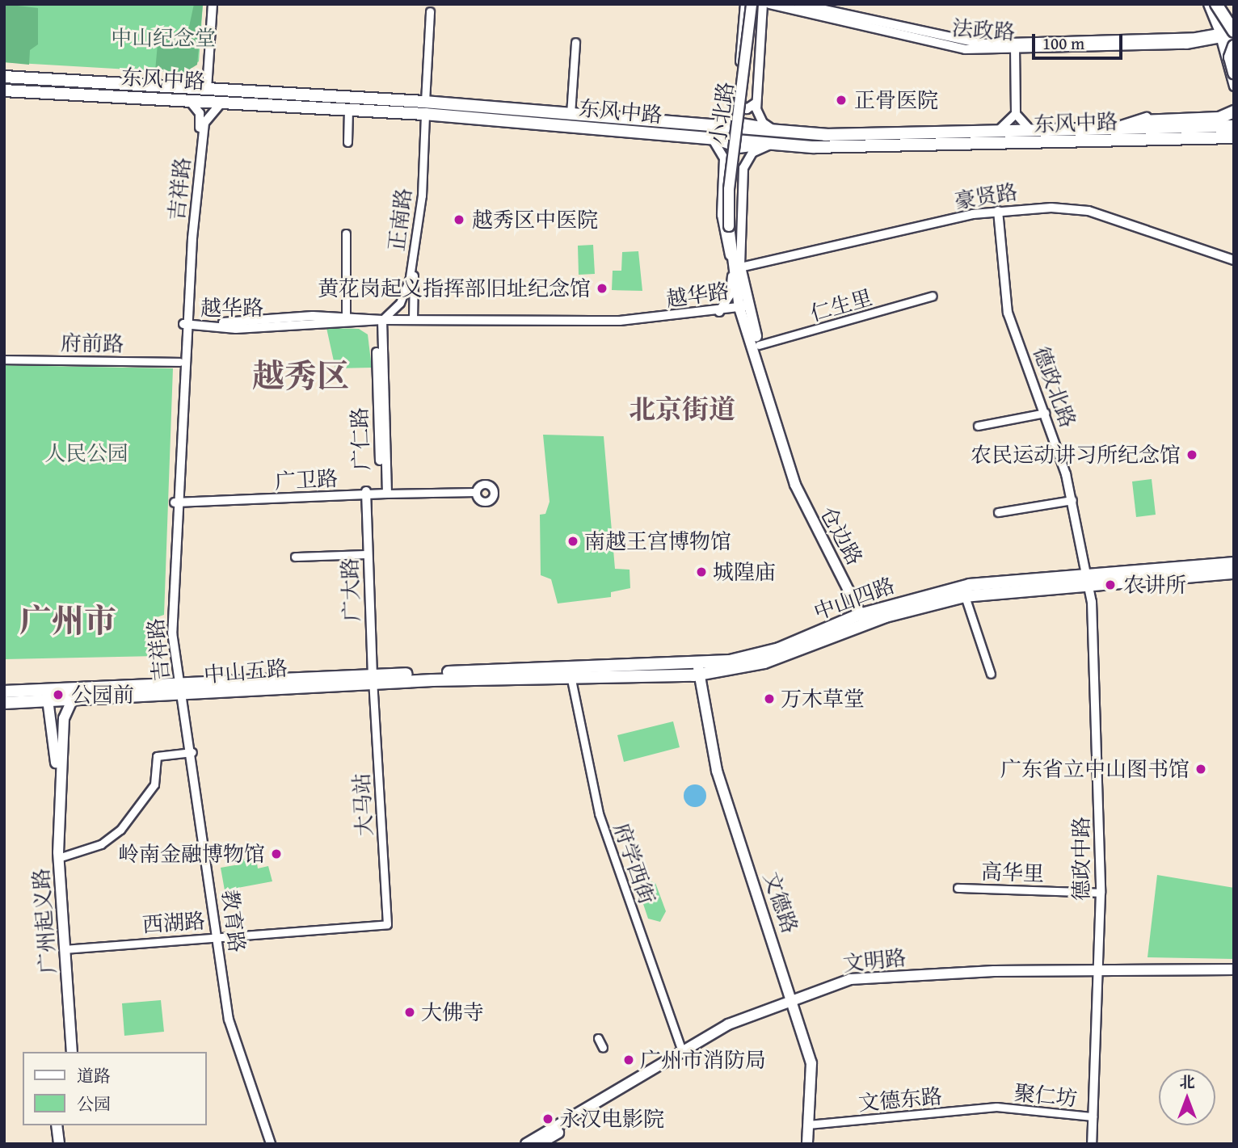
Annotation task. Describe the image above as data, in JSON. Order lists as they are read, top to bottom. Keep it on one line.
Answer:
{"streets":{"main road":["东风中路","小北路","仓边路","中山四路","中山五路","文德路","广州起义路","文明路"],"street":["法政路","吉祥路","豪贤路","正南路","越华路","仁生里","府前路","德政北路","广仁路","广卫路","广大路","大马站","德政中路","府学西街","高华里","教育路","西湖路","聚仁坊","文德东路"]},"crossings":[["东风中路","小北路"],["东风中路","吉祥路"],["东风中路","正南路"],["东风中路","仓边路"],["小北路","仓边路"],["吉祥路","越华路"],["吉祥路","府前路"],["吉祥路","广卫路"],["吉祥路","中山五路"],["吉祥路","教育路"],["豪贤路","德政北路"],["豪贤路","仓边路"],["正南路","越华路"],["正南路","广仁路"],["越华路","广仁路"],["越华路","仓边路"],["仁生里","仓边路"],["德政北路","中山四路"],["德政北路","德政中路"],["广仁路","广卫路"],["广卫路","广大路"],["仓边路","中山四路"],["广大路","中山五路"],["广大路","大马站"],["中山四路","中山五路"],["中山四路","德政中路"],["中山四路","府学西街"],["中山四路","文德路"],["中山五路","大马站"],["中山五路","广州起义路"],["中山五路","教育路"],["大马站","西湖路"],["德政中路","高华里"],["德政中路","文明路"],["德政中路","聚仁坊"],["府学西街","文明路"],["文德路","文明路"],["文德路","文德东路"],["广州起义路","西湖路"],["教育路","西湖路"],["聚仁坊","文德东路"]],"districts":["越秀区","北京街道","广州市"],"parks":["中山纪念堂","人民公园"],"places":["正骨医院","越秀区中医院","黄花岗起义指挥部旧址纪念馆","农民运动讲习所纪念馆","南越王宫博物馆","城隍庙","农讲所","公园前","万木草堂","广东省立中山图书馆","岭南金融博物馆","大佛寺","广州市消防局","永汉电影院"],"legend":["道路","公园"],"scale_bar":"100 m","north":"top"}
